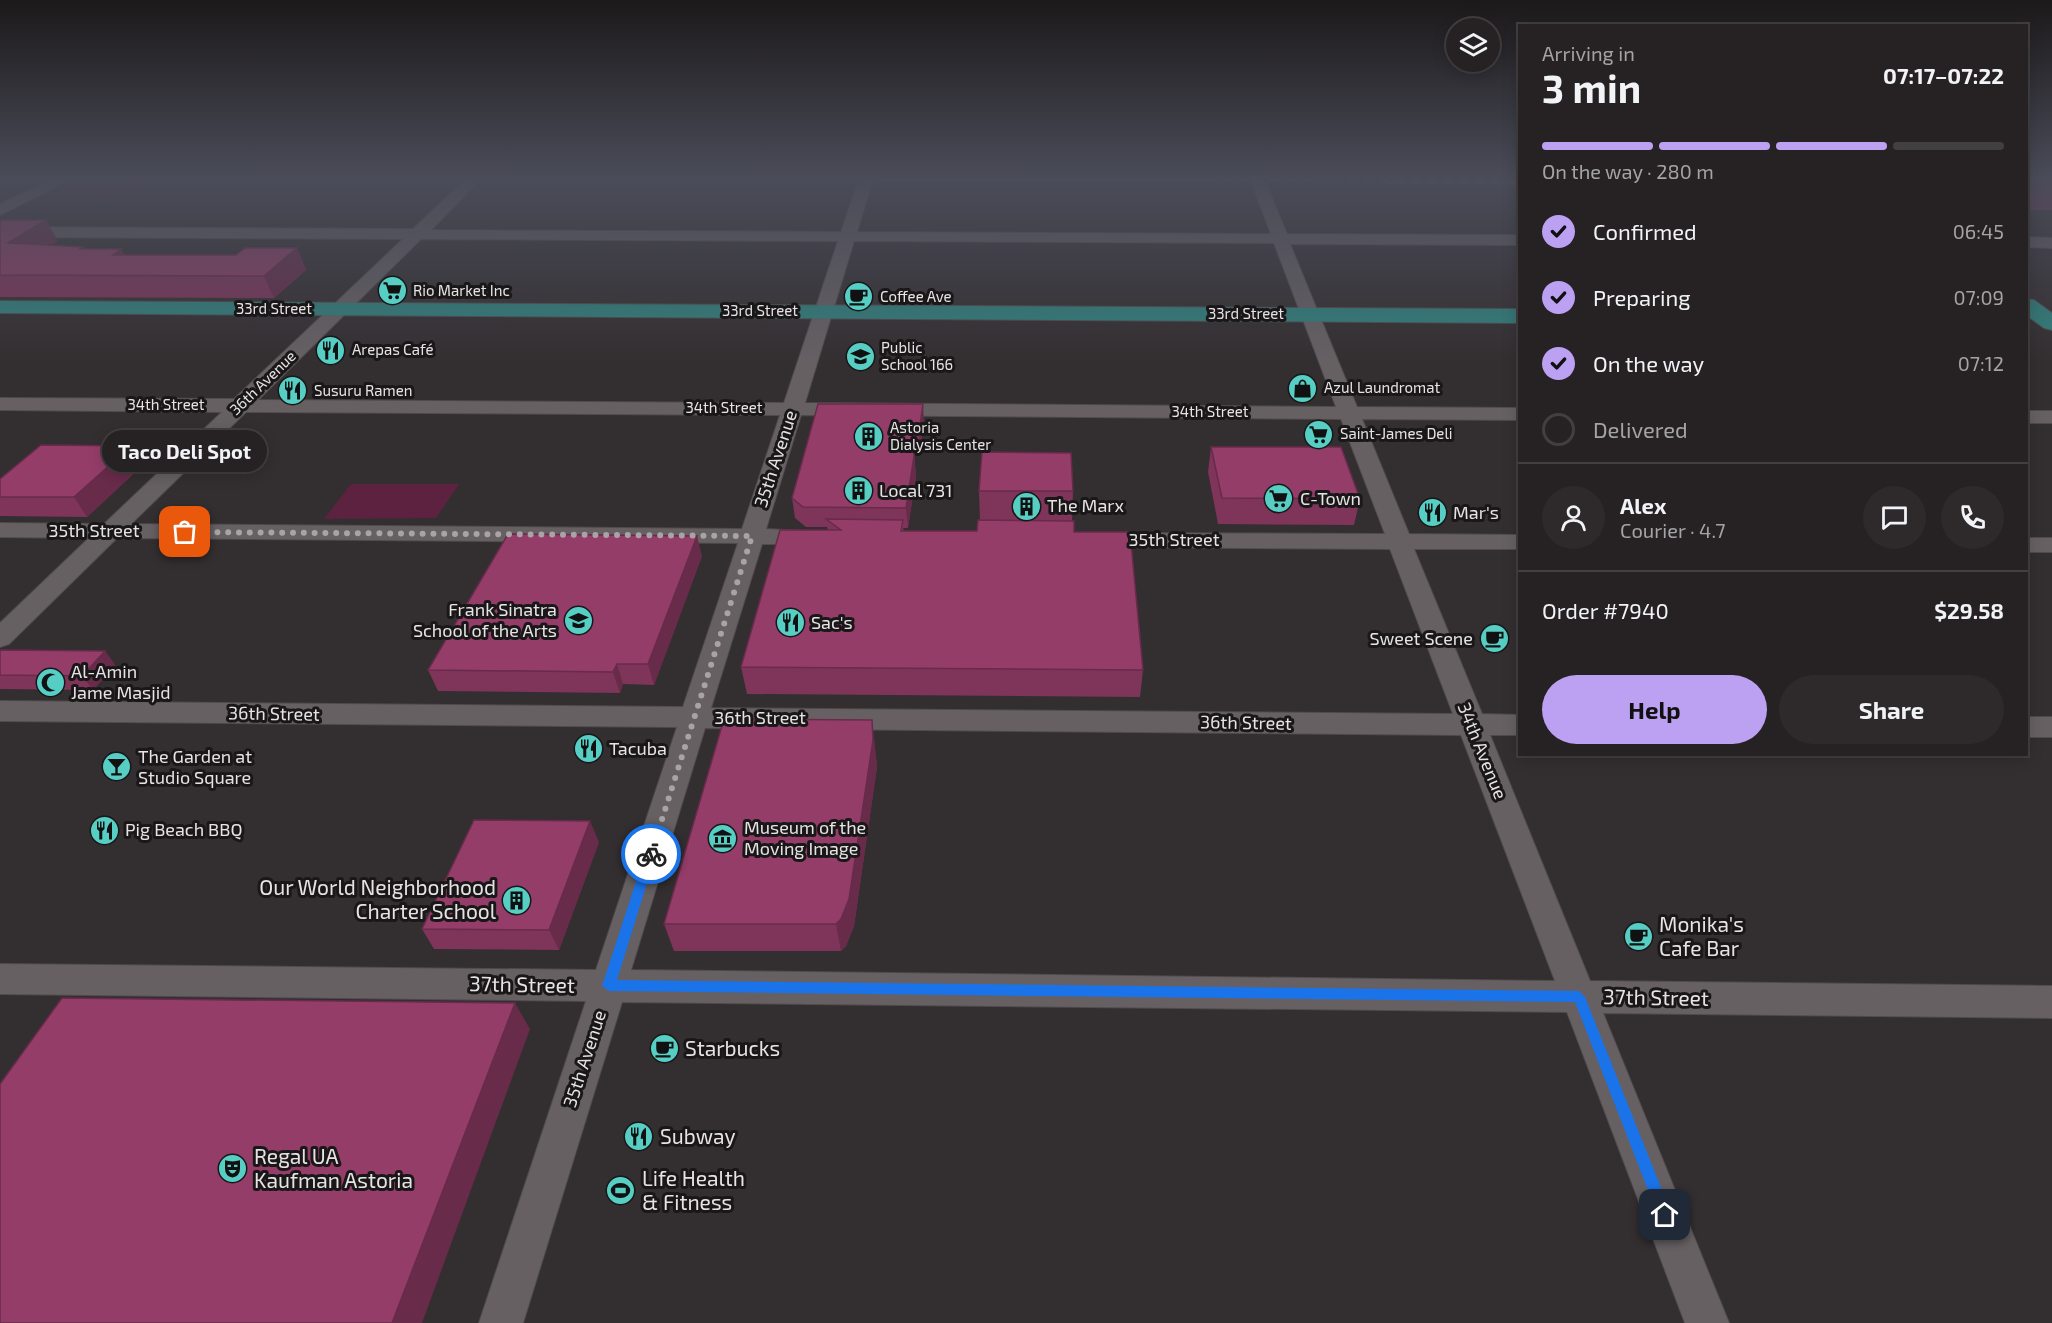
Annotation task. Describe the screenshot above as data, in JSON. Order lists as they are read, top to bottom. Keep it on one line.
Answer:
{"streets":{"main road":["33rd Street"],"street":["36th Avenue","34th Street","35th Avenue","35th Street","36th Street","34th Avenue","37th Street"]},"crossings":[["33rd Street","36th Avenue"],["33rd Street","35th Avenue"],["33rd Street","34th Avenue"],["36th Avenue","34th Street"],["36th Avenue","35th Street"],["34th Street","35th Avenue"],["34th Street","34th Avenue"],["35th Avenue","35th Street"],["35th Avenue","36th Street"],["35th Avenue","37th Street"],["35th Street","34th Avenue"],["36th Street","34th Avenue"],["34th Avenue","37th Street"]],"places":{"supermarket":["Rio Market Inc","Saint-James Deli","C-Town"],"cafe":["Coffee Ave","Sweet Scene","Monika's Cafe Bar","Starbucks"],"restaurant":["Arepas Café","Susuru Ramen","Mar's","Sac's","Tacuba","Pig Beach BBQ","Subway"],"school or university":["Public School 166","Frank Sinatra School of the Arts"],"shop":["Azul Laundromat"],"building":["Astoria Dialysis Center","Local 731","The Marx","Our World Neighborhood Charter School"],"other":["Taco Deli Spot"],"mosque":["Al-Amin Jame Masjid"],"bar":["The Garden at Studio Square"],"museum":["Museum of the Moving Image"],"theatre":["Regal UA Kaufman Astoria"],"sports":["Life Health & Fitness"]},"page":{"heading":["3 min","Arriving in","07:17–07:22"],"panel":["Alex","Courier · 4.7","Order #7940","$29.58"],"bar":"On the way · 280 m","list":[["Confirmed","06:45"],["Preparing","07:09"],["On the way","07:12"],"Delivered"],"bubble":"Taco Deli Spot","buttons":["Help","Share"]}}
